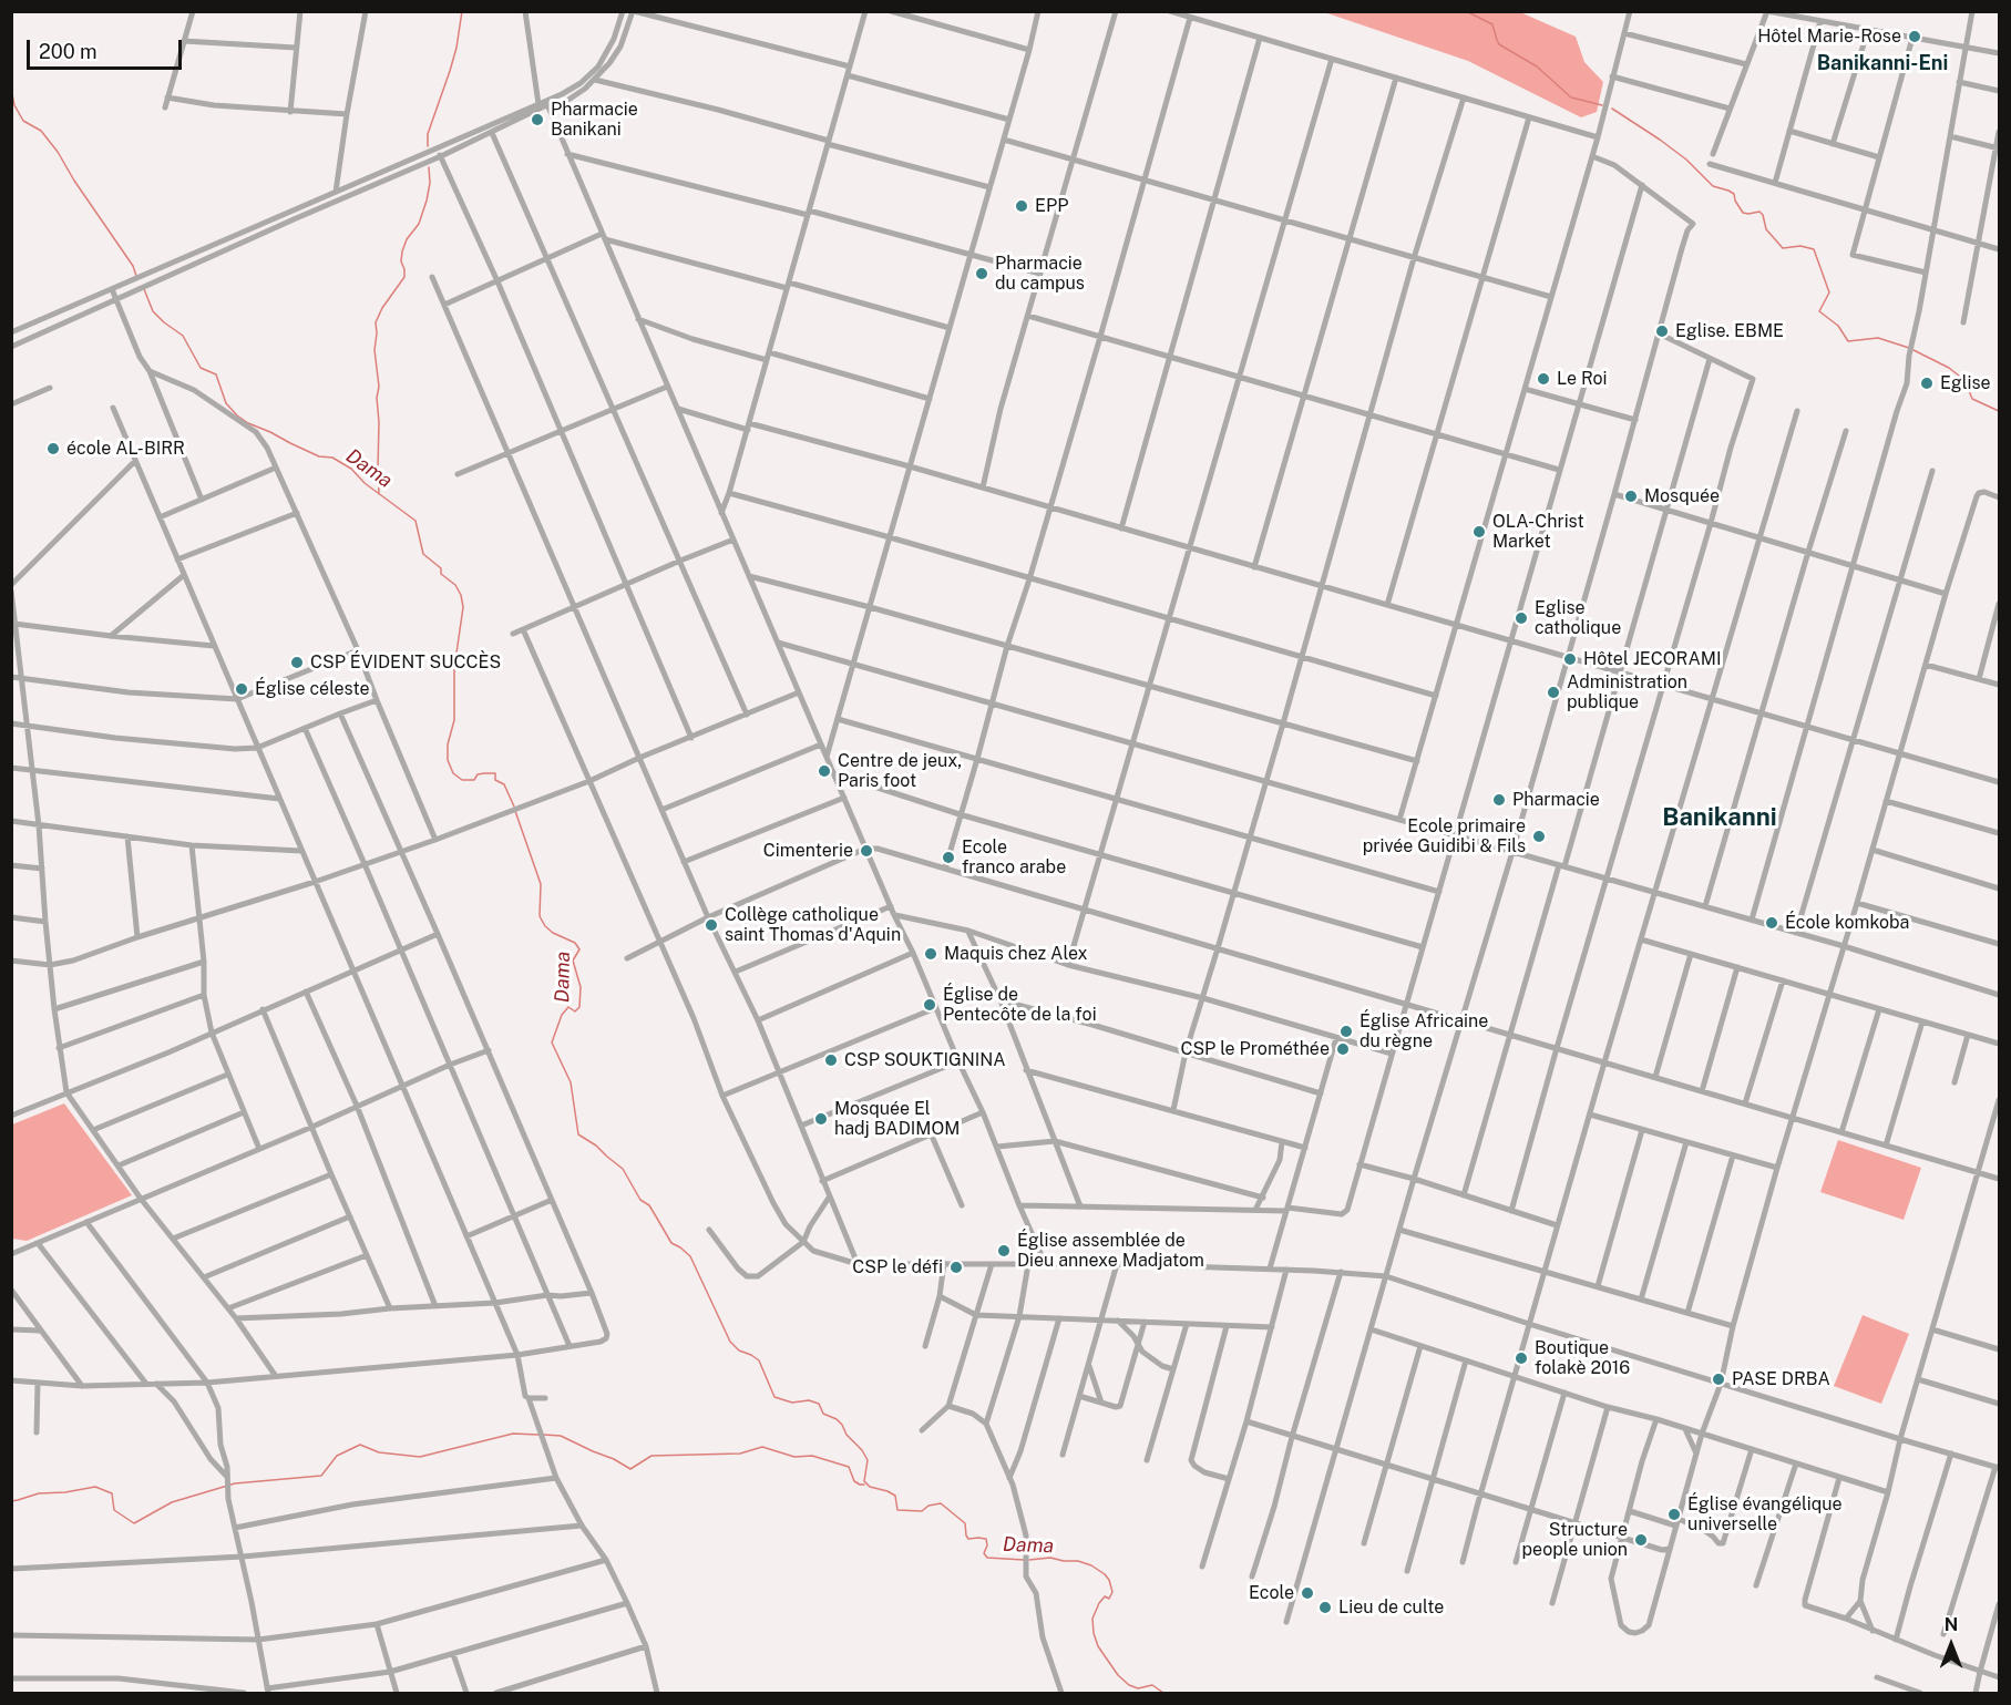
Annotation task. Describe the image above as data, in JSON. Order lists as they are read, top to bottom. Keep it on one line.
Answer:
{"districts":["Banikanni-Eni","Banikanni"],"water":["Dama"],"places":["Hôtel Marie-Rose","Pharmacie Banikani","EPP","Pharmacie du campus","Eglise. EBME","Le Roi","Eglise","école AL-BIRR","Mosquée","OLA-Christ Market","Eglise catholique","Hôtel JECORAMI","CSP ÉVIDENT SUCCÈS","Église céleste","Administration publique","Centre de jeux, Paris foot","Pharmacie","Ecole primaire privée Guidibi & Fils","Cimenterie","Ecole franco arabe","École komkoba","Collège catholique saint Thomas d'Aquin","Maquis chez Alex","Église de Pentecôte de la foi","Église Africaine du règne","CSP le Prométhée","CSP SOUKTIGNINA","Mosquée El hadj BADIMOM","Église assemblée de Dieu annexe Madjatom","CSP le défi","Boutique folakè 2016","PASE DRBA","Église évangélique universelle","Structure people union","Ecole","Lieu de culte"],"scale_bar":"200 m","north":"top"}
